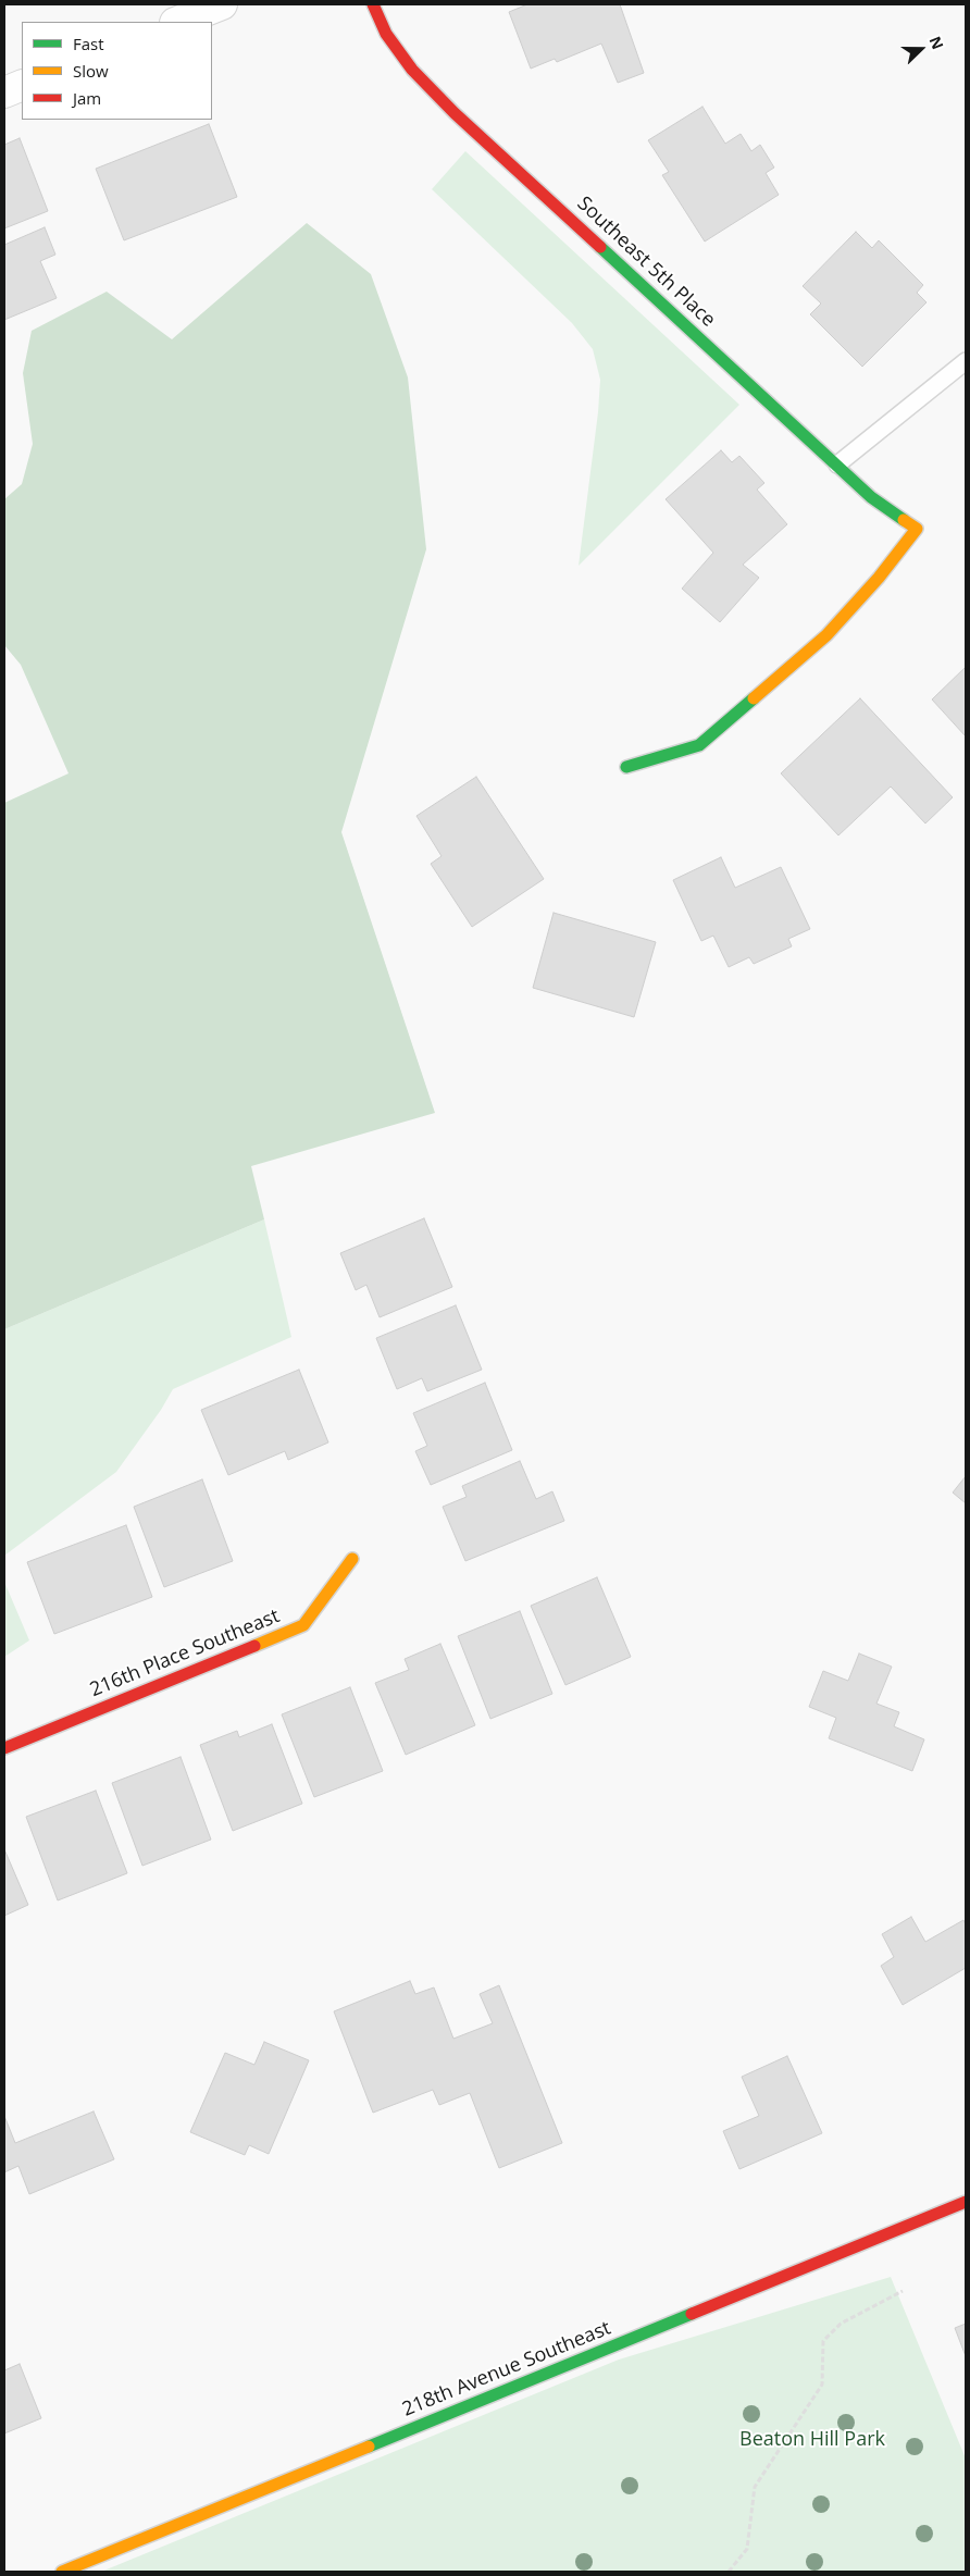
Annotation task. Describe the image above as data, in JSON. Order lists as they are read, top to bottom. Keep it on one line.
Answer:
{"streets":{"street":["Southeast 5th Place","216th Place Southeast","218th Avenue Southeast"]},"parks":["Beaton Hill Park"],"legend":["Fast","Slow","Jam"],"north":"right"}
